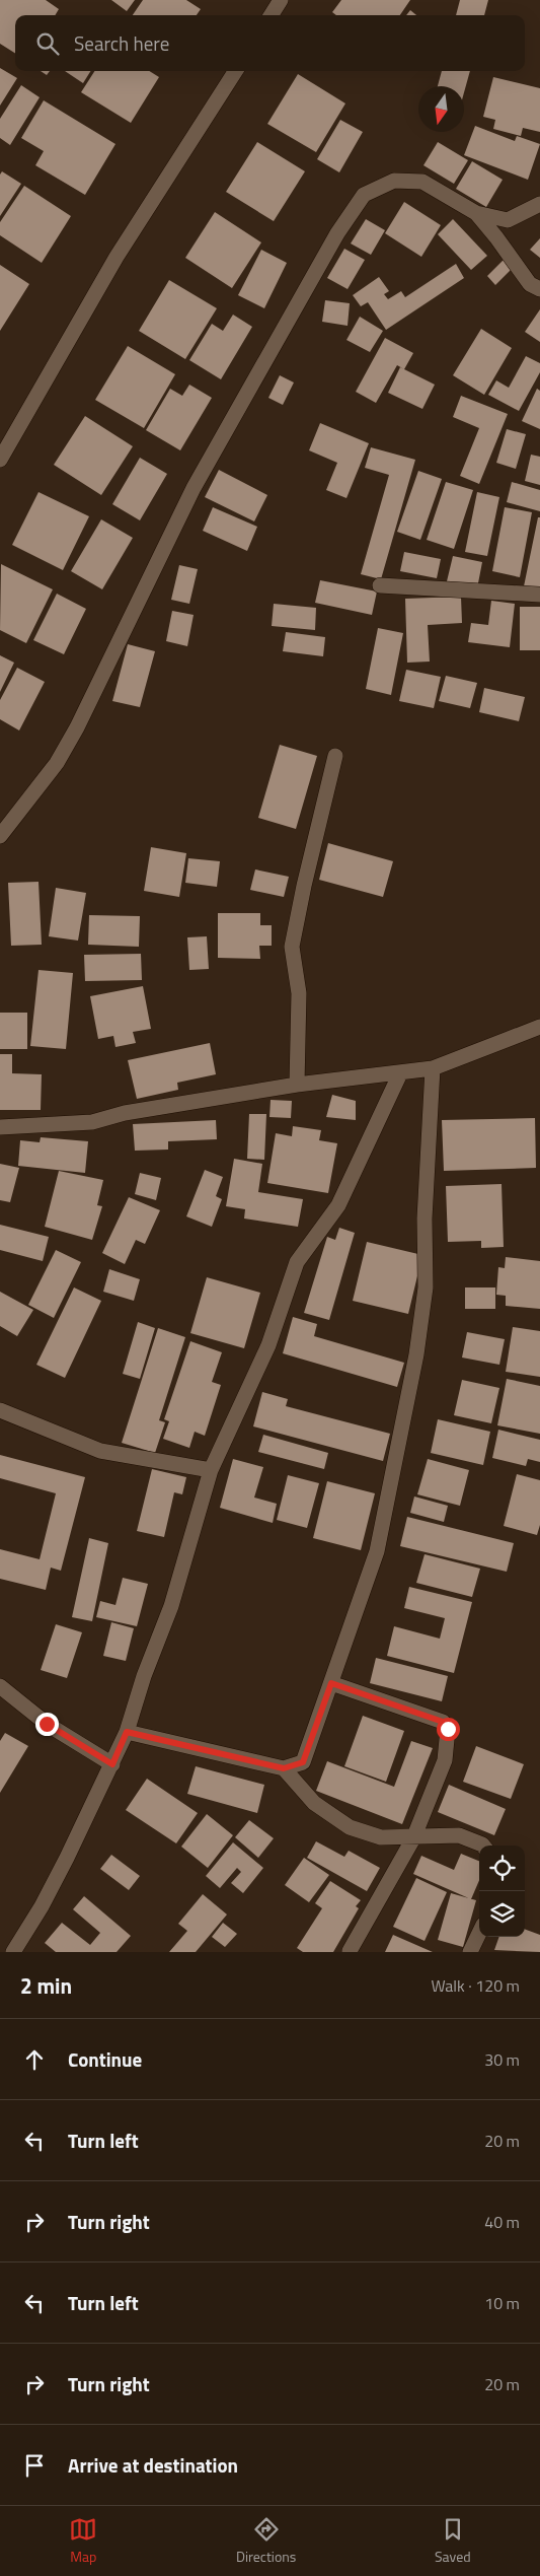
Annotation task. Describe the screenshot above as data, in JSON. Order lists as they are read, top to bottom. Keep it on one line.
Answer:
{"north":"bottom","page":{"search":"Search here","heading":["2 min","Walk · 120 m"],"list":[["Continue","30 m"],["Turn left","20 m"],["Turn right","40 m"],["Turn left","10 m"],["Turn right","20 m"],"Arrive at destination"],"nav":["Map","Directions","Saved"]}}
